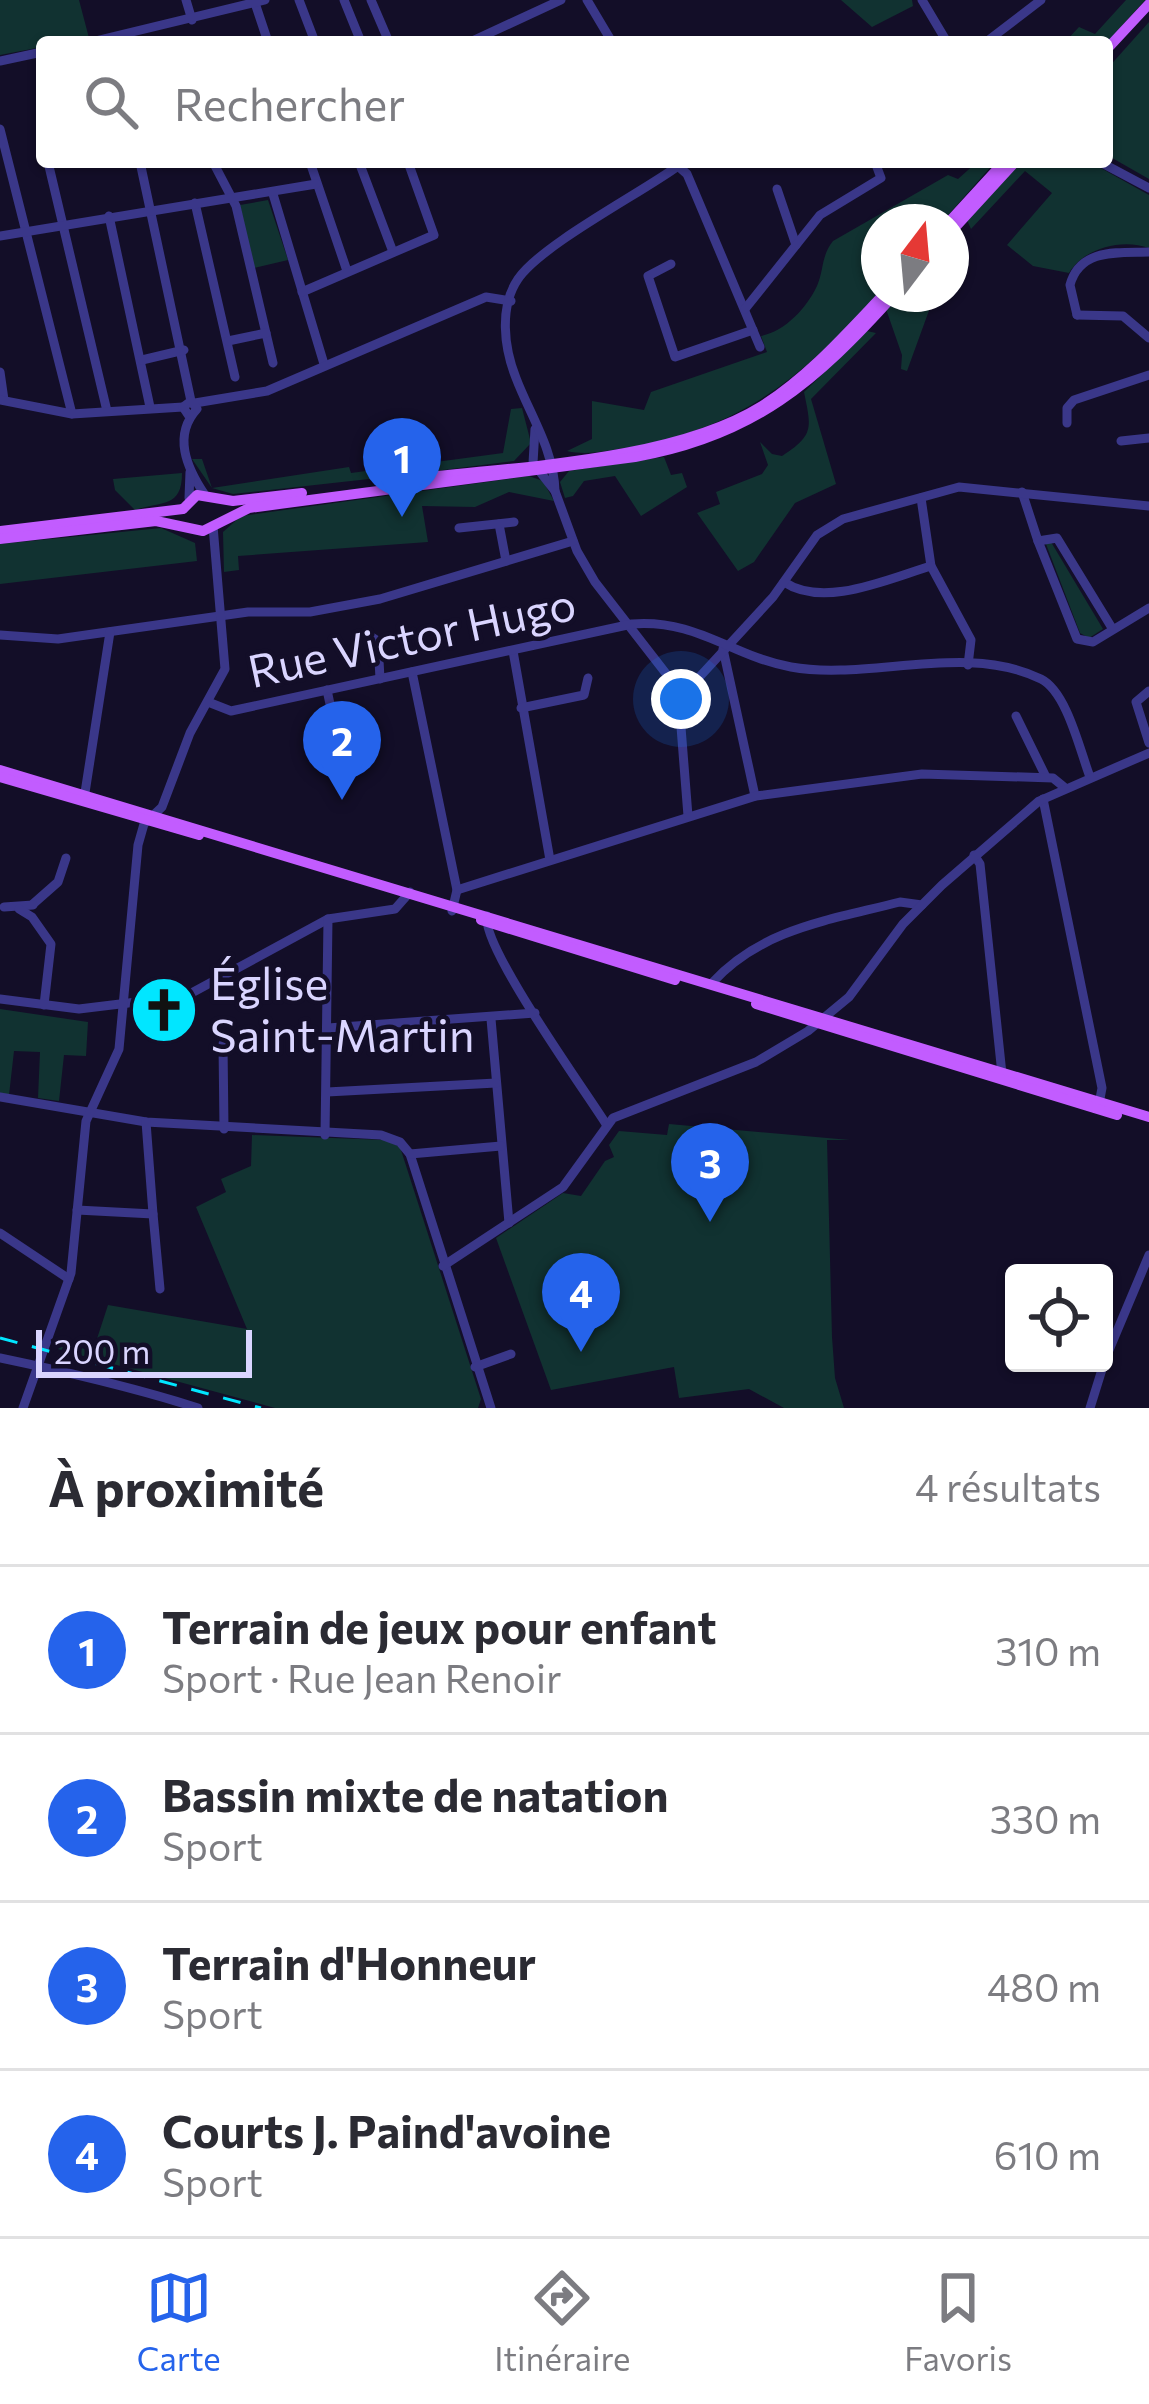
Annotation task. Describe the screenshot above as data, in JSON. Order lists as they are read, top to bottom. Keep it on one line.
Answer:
{"streets":{"street":["Rue Victor Hugo"]},"places":{"church":["Église Saint-Martin"]},"scale_bar":"200 m","north":"top","page":{"search":"Rechercher","pins":["1","2","3","4"],"scale":"200 m","heading":["À proximité","4 résultats"],"list":[{"mark":"1","name":"Terrain de jeux pour enfant","note":"Sport · Rue Jean Renoir","value":"310 m"},{"mark":"2","name":"Bassin mixte de natation","note":"Sport","value":"330 m"},{"mark":"3","name":"Terrain d'Honneur","note":"Sport","value":"480 m"},{"mark":"4","name":"Courts J. Paind'avoine","note":"Sport","value":"610 m"}],"nav":["Carte","Itinéraire","Favoris"]}}
